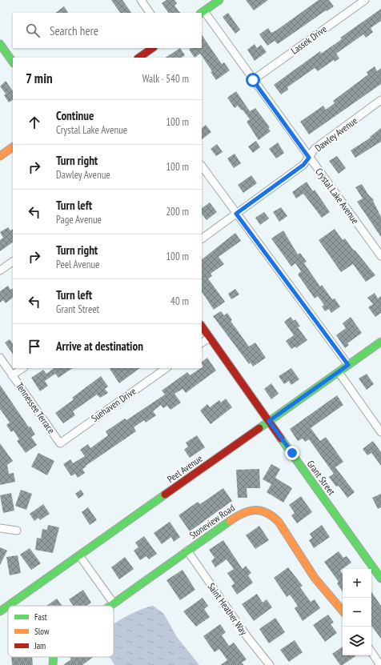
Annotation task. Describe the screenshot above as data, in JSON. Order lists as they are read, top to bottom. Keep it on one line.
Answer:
{"streets":{"street":["Lassek Drive","Dawley Avenue","Crystal Lake Avenue","Suehaven Drive","Tennessee Terrace","Peel Avenue","Grant Street","Stoneview Road","Saint Heather Way"]},"crossings":[["Lassek Drive","Crystal Lake Avenue"],["Dawley Avenue","Crystal Lake Avenue"],["Suehaven Drive","Tennessee Terrace"],["Peel Avenue","Grant Street"],["Stoneview Road","Saint Heather Way"]],"legend":["Fast","Slow","Jam"],"page":{"search":"Search here","heading":["7 min","Walk · 540 m"],"list":[["Continue","Crystal Lake Avenue","100 m"],["Turn right","Dawley Avenue","100 m"],["Turn left","Page Avenue","200 m"],["Turn right","Peel Avenue","100 m"],["Turn left","Grant Street","40 m"],"Arrive at destination"],"map_buttons":["+","−"]}}
